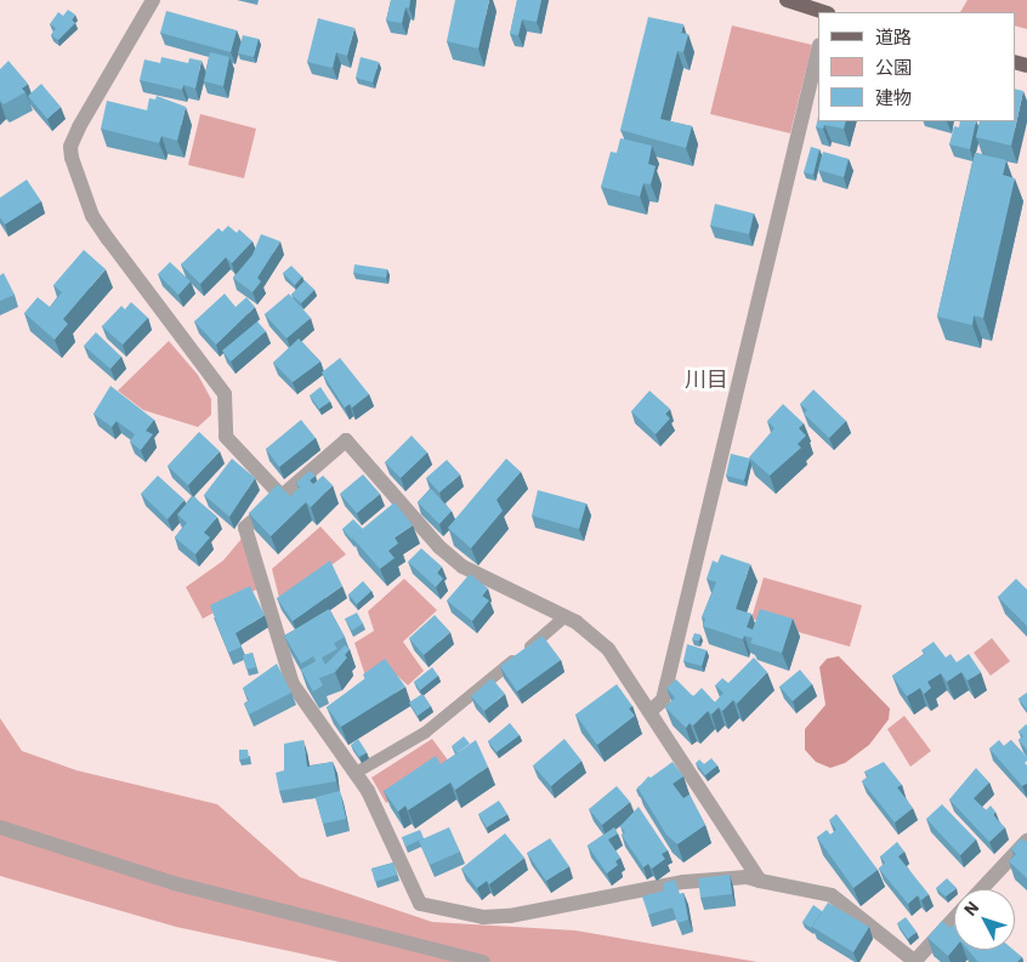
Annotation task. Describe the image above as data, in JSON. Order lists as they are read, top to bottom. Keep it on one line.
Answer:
{"districts":["川目"],"legend":["道路","公園","建物"],"north":"top left"}
